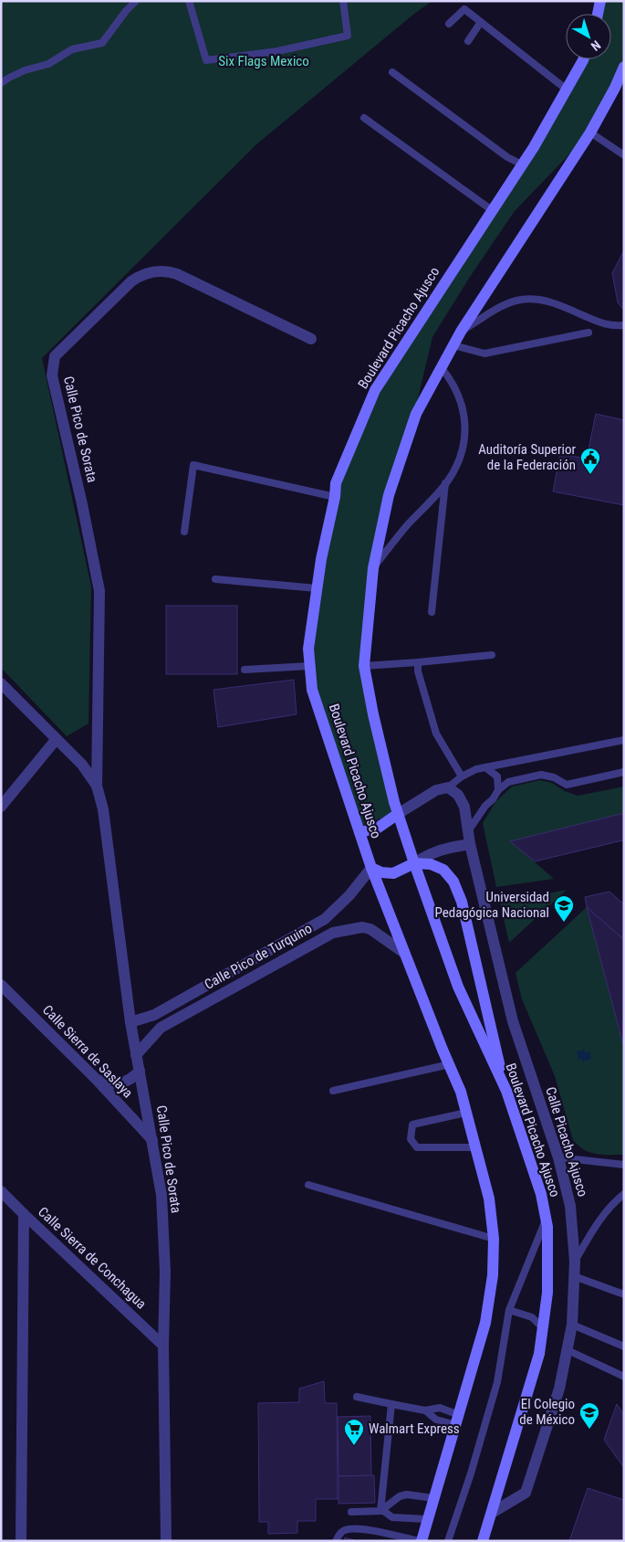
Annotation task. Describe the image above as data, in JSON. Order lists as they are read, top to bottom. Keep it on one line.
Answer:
{"streets":{"main road":["Boulevard Picacho Ajusco"],"street":["Calle Pico de Sorata","Calle Pico de Turquino","Calle Sierra de Saslaya","Calle Picacho Ajusco","Calle Sierra de Conchagua"]},"crossings":[["Boulevard Picacho Ajusco","Calle Pico de Turquino"],["Boulevard Picacho Ajusco","Calle Picacho Ajusco"],["Calle Pico de Sorata","Calle Pico de Turquino"],["Calle Pico de Sorata","Calle Sierra de Saslaya"],["Calle Pico de Sorata","Calle Sierra de Conchagua"]],"parks":["Six Flags Mexico"],"places":{"public building":["Auditoría Superior de la Federación"],"school or university":["Universidad Pedagógica Nacional","El Colegio de México"],"supermarket":["Walmart Express"]},"north":"bottom right"}
